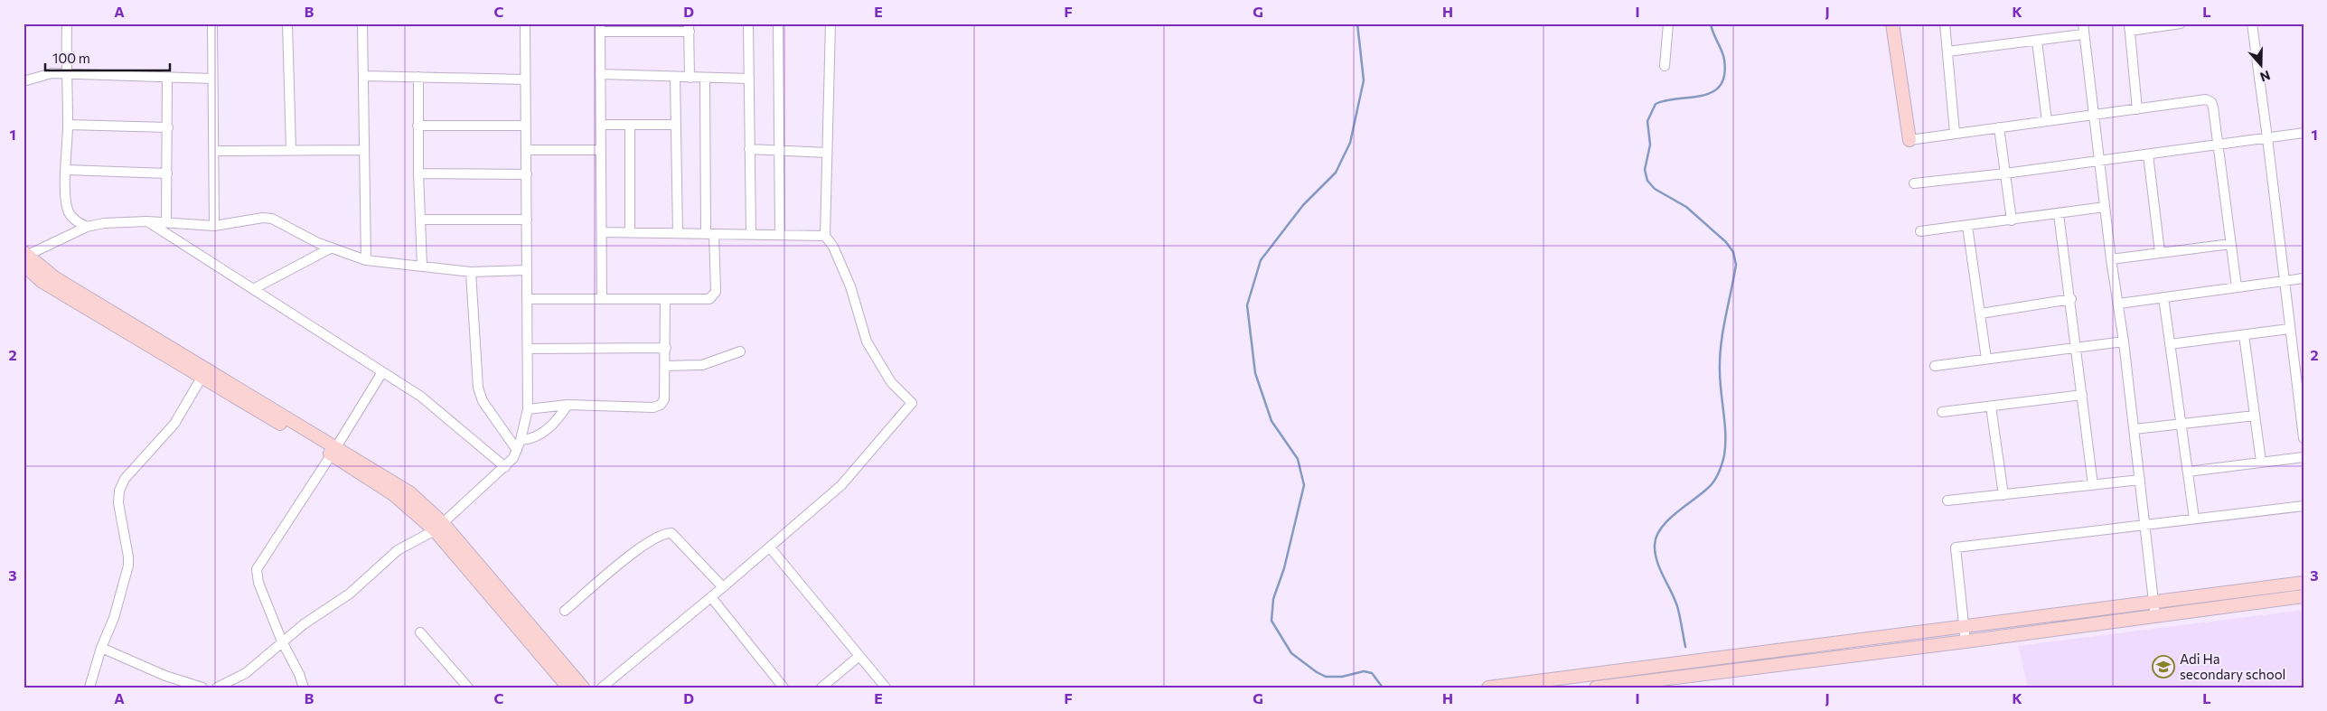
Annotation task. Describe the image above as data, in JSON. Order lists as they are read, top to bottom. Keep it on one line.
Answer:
{"places":{"school or university":["Adi Ha secondary school"]},"scale_bar":"100 m","north":"bottom","grid":{"columns":["A","B","C","D","E","F","G","H","I","J","K","L"],"rows":["1","2","3"]}}
